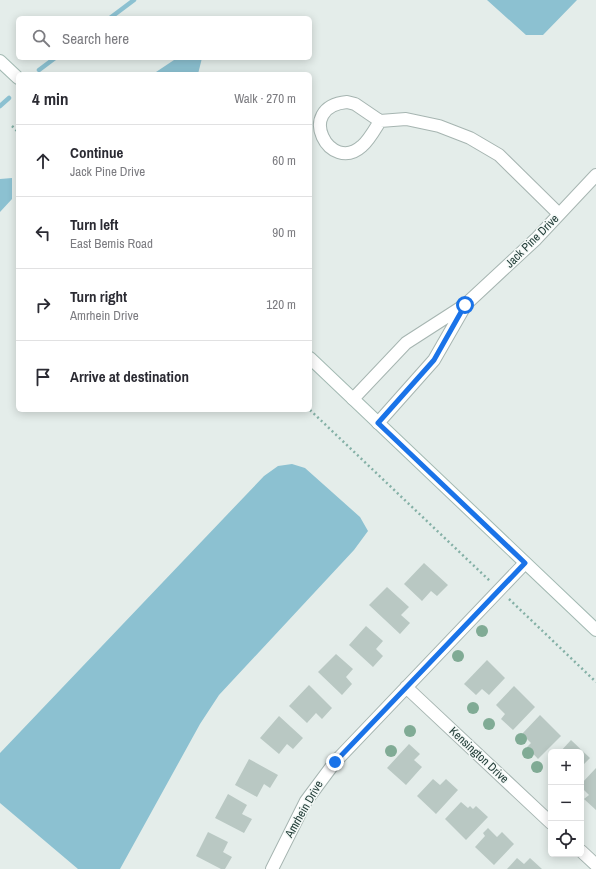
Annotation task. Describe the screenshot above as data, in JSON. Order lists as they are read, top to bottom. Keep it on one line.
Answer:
{"streets":{"street":["Jack Pine Drive","Kensington Drive","Amrhein Drive"]},"crossings":[["Kensington Drive","Amrhein Drive"]],"page":{"search":"Search here","heading":["4 min","Walk · 270 m"],"list":[["Continue","Jack Pine Drive","60 m"],["Turn left","East Bemis Road","90 m"],["Turn right","Amrhein Drive","120 m"],"Arrive at destination"],"map_buttons":["+","−"]}}
